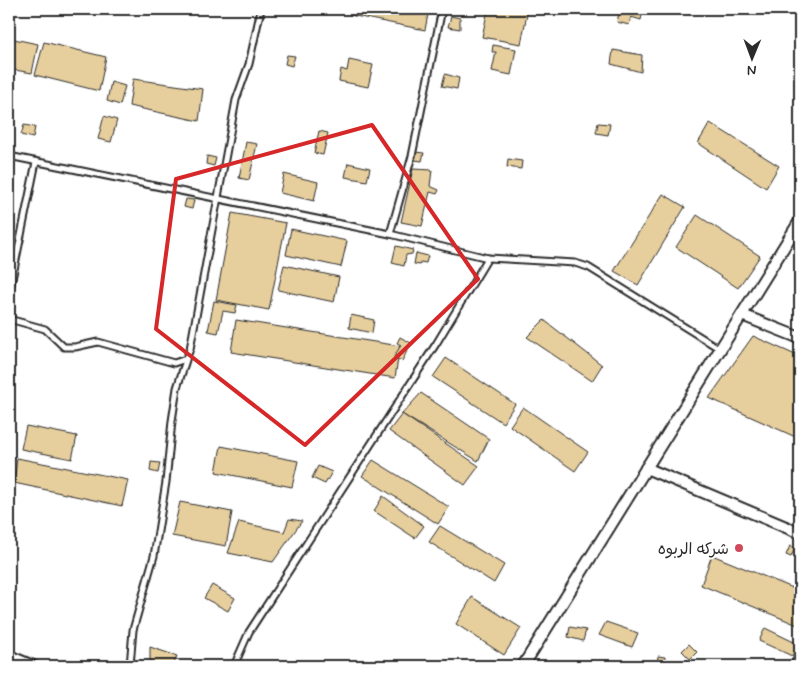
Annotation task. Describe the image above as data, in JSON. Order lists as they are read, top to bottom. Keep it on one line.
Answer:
{"places":["شركه الربوه"],"north":"bottom"}
